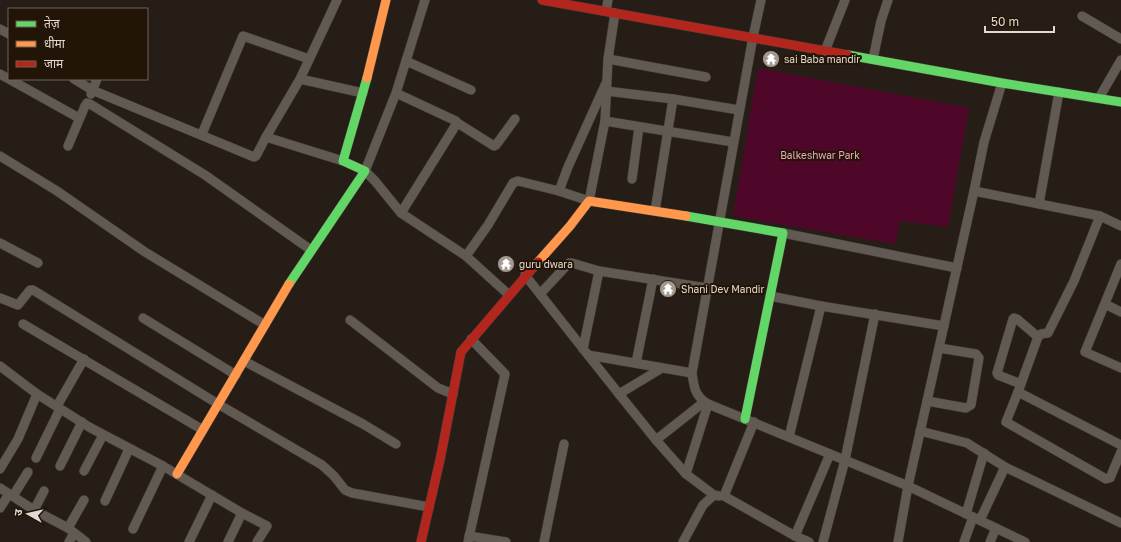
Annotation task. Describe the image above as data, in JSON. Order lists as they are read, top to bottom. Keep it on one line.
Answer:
{"parks":["Balkeshwar Park"],"places":{"temple":["sai Baba mandir","guru dwara","Shani Dev Mandir"]},"legend":["तेज़","धीमा","जाम"],"scale_bar":"50 m","north":"left"}
